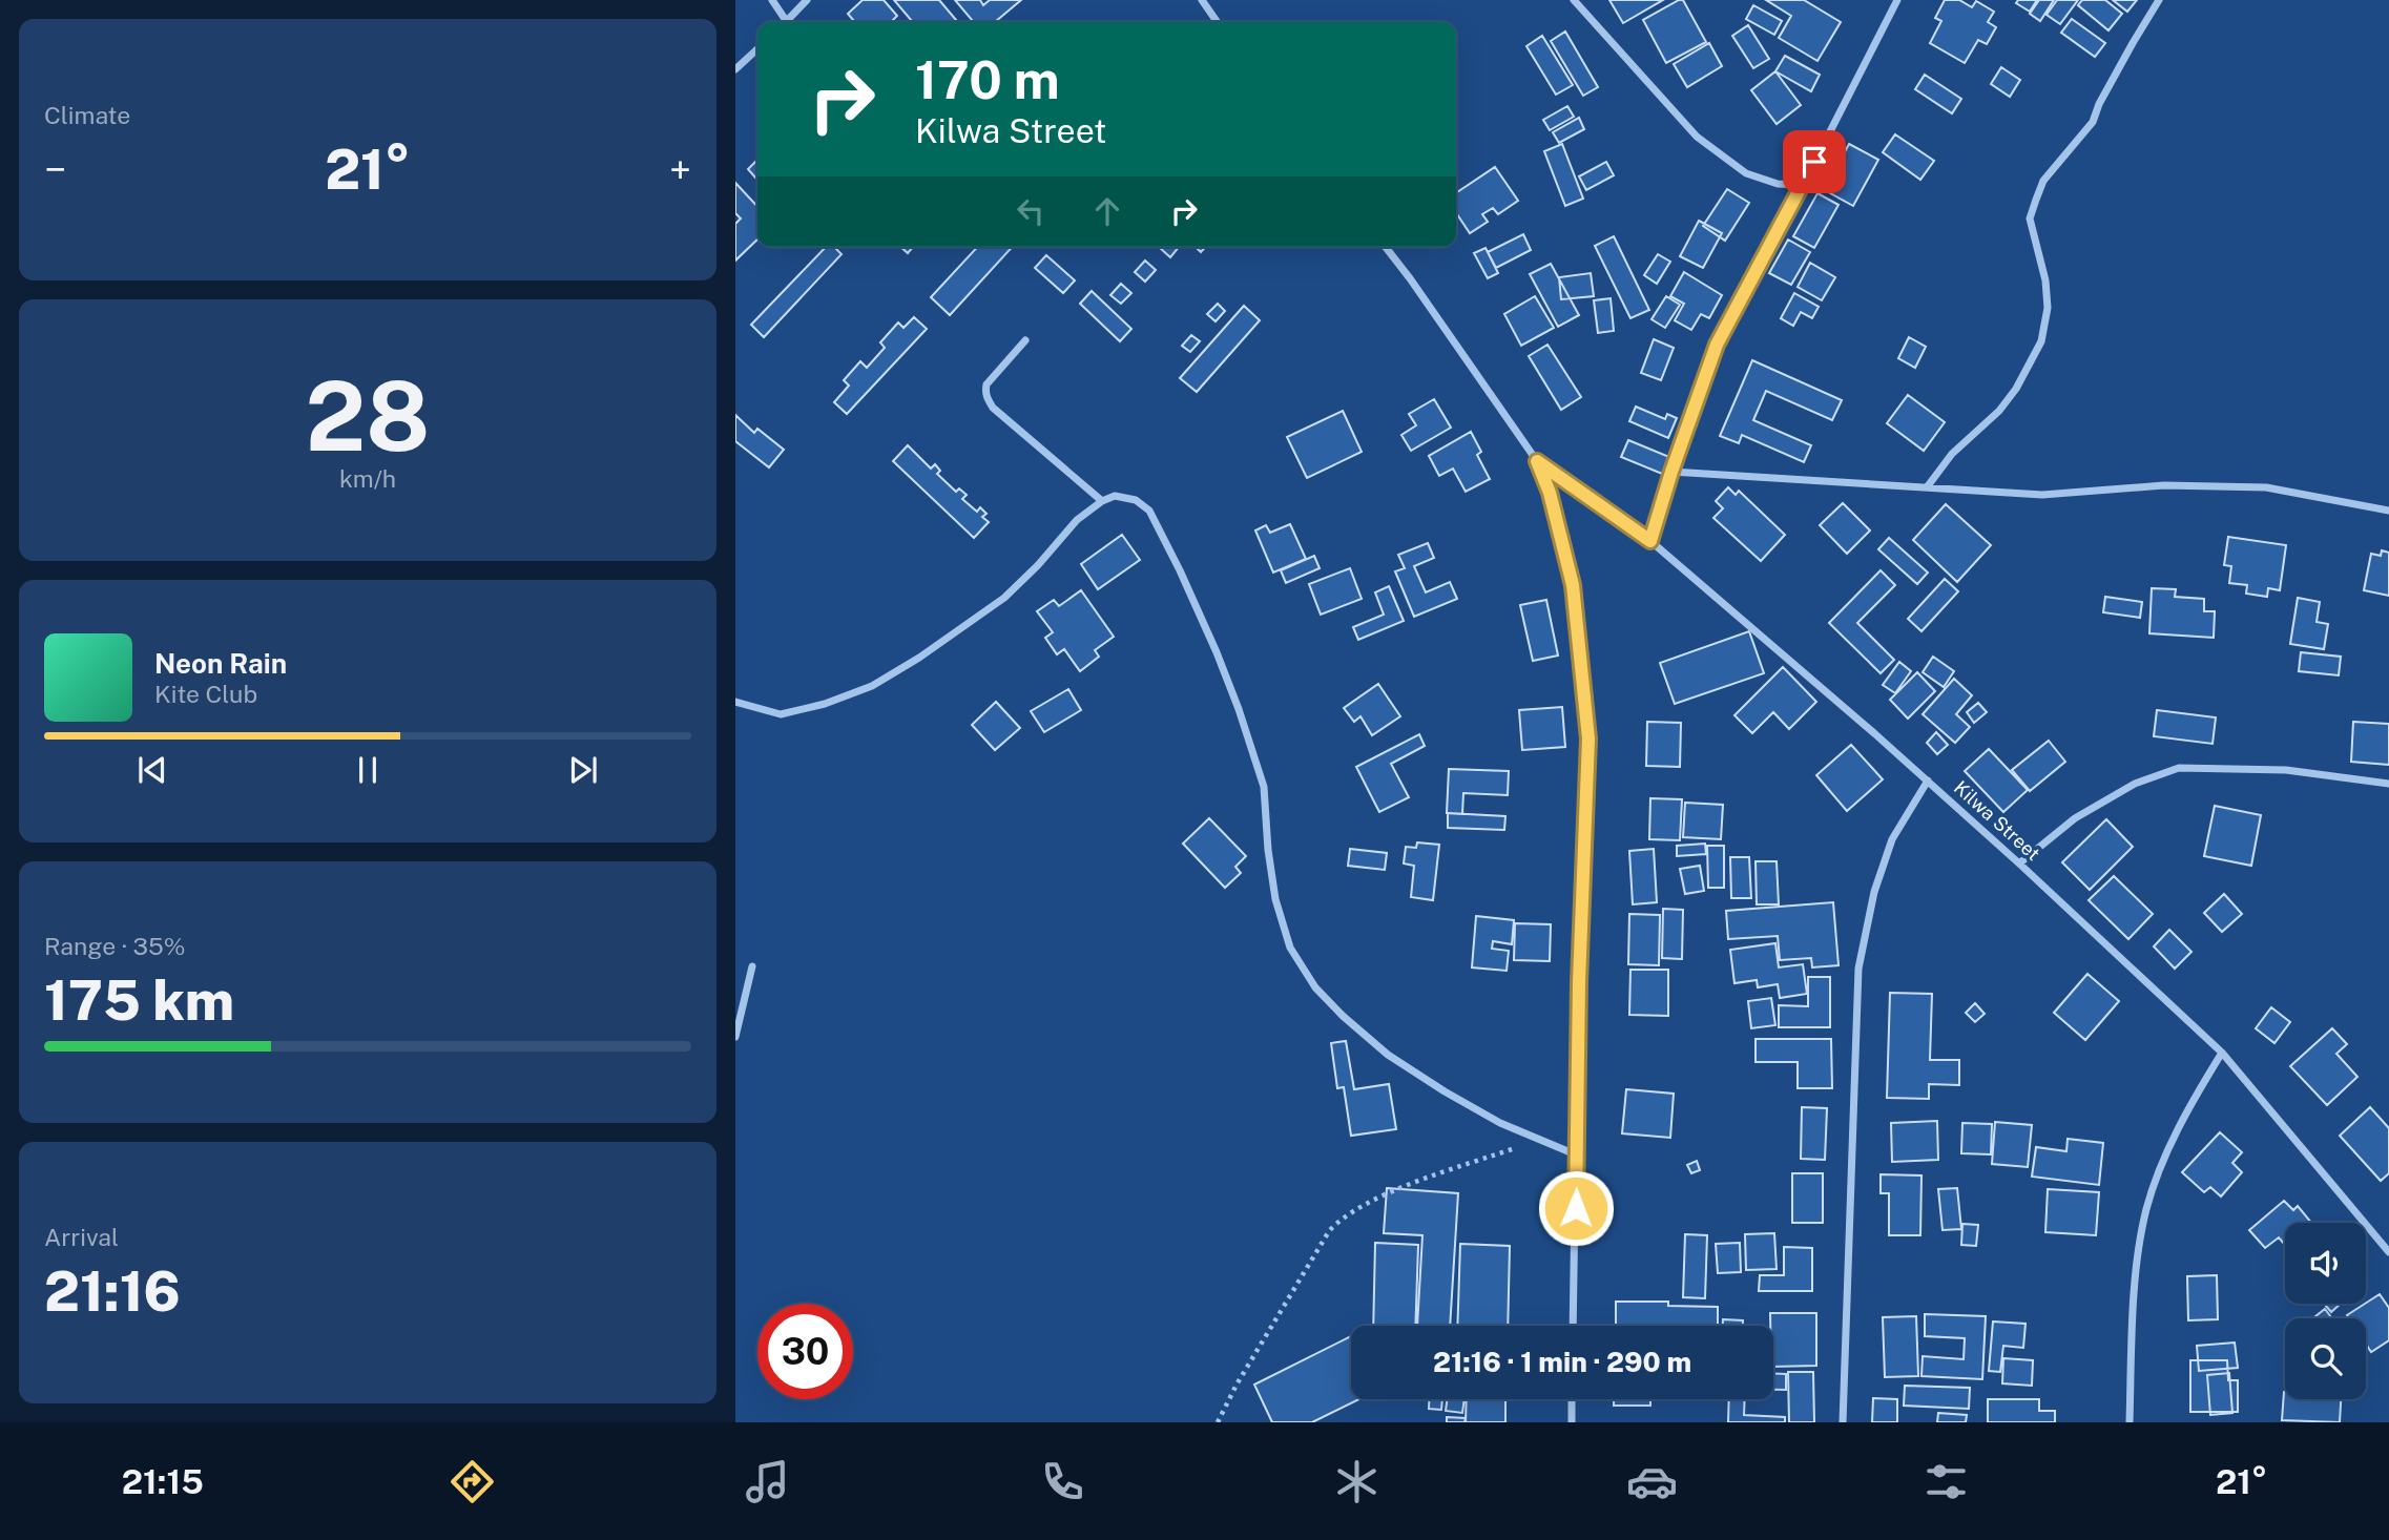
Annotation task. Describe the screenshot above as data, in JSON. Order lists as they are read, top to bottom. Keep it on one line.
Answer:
{"streets":{"street":["Kilwa Street"]},"page":{"tile":["Climate",["28","km/h"],["Range · 35%","175 km"],["Arrival","21:16"]],"turn":["170 m","Kilwa Street"],"heat":["−","21°","+"],"song":["Neon Rain","Kite Club"],"limit":"30","trip":"21:16 · 1 min · 290 m","tabs":["21:15","21°"]}}
